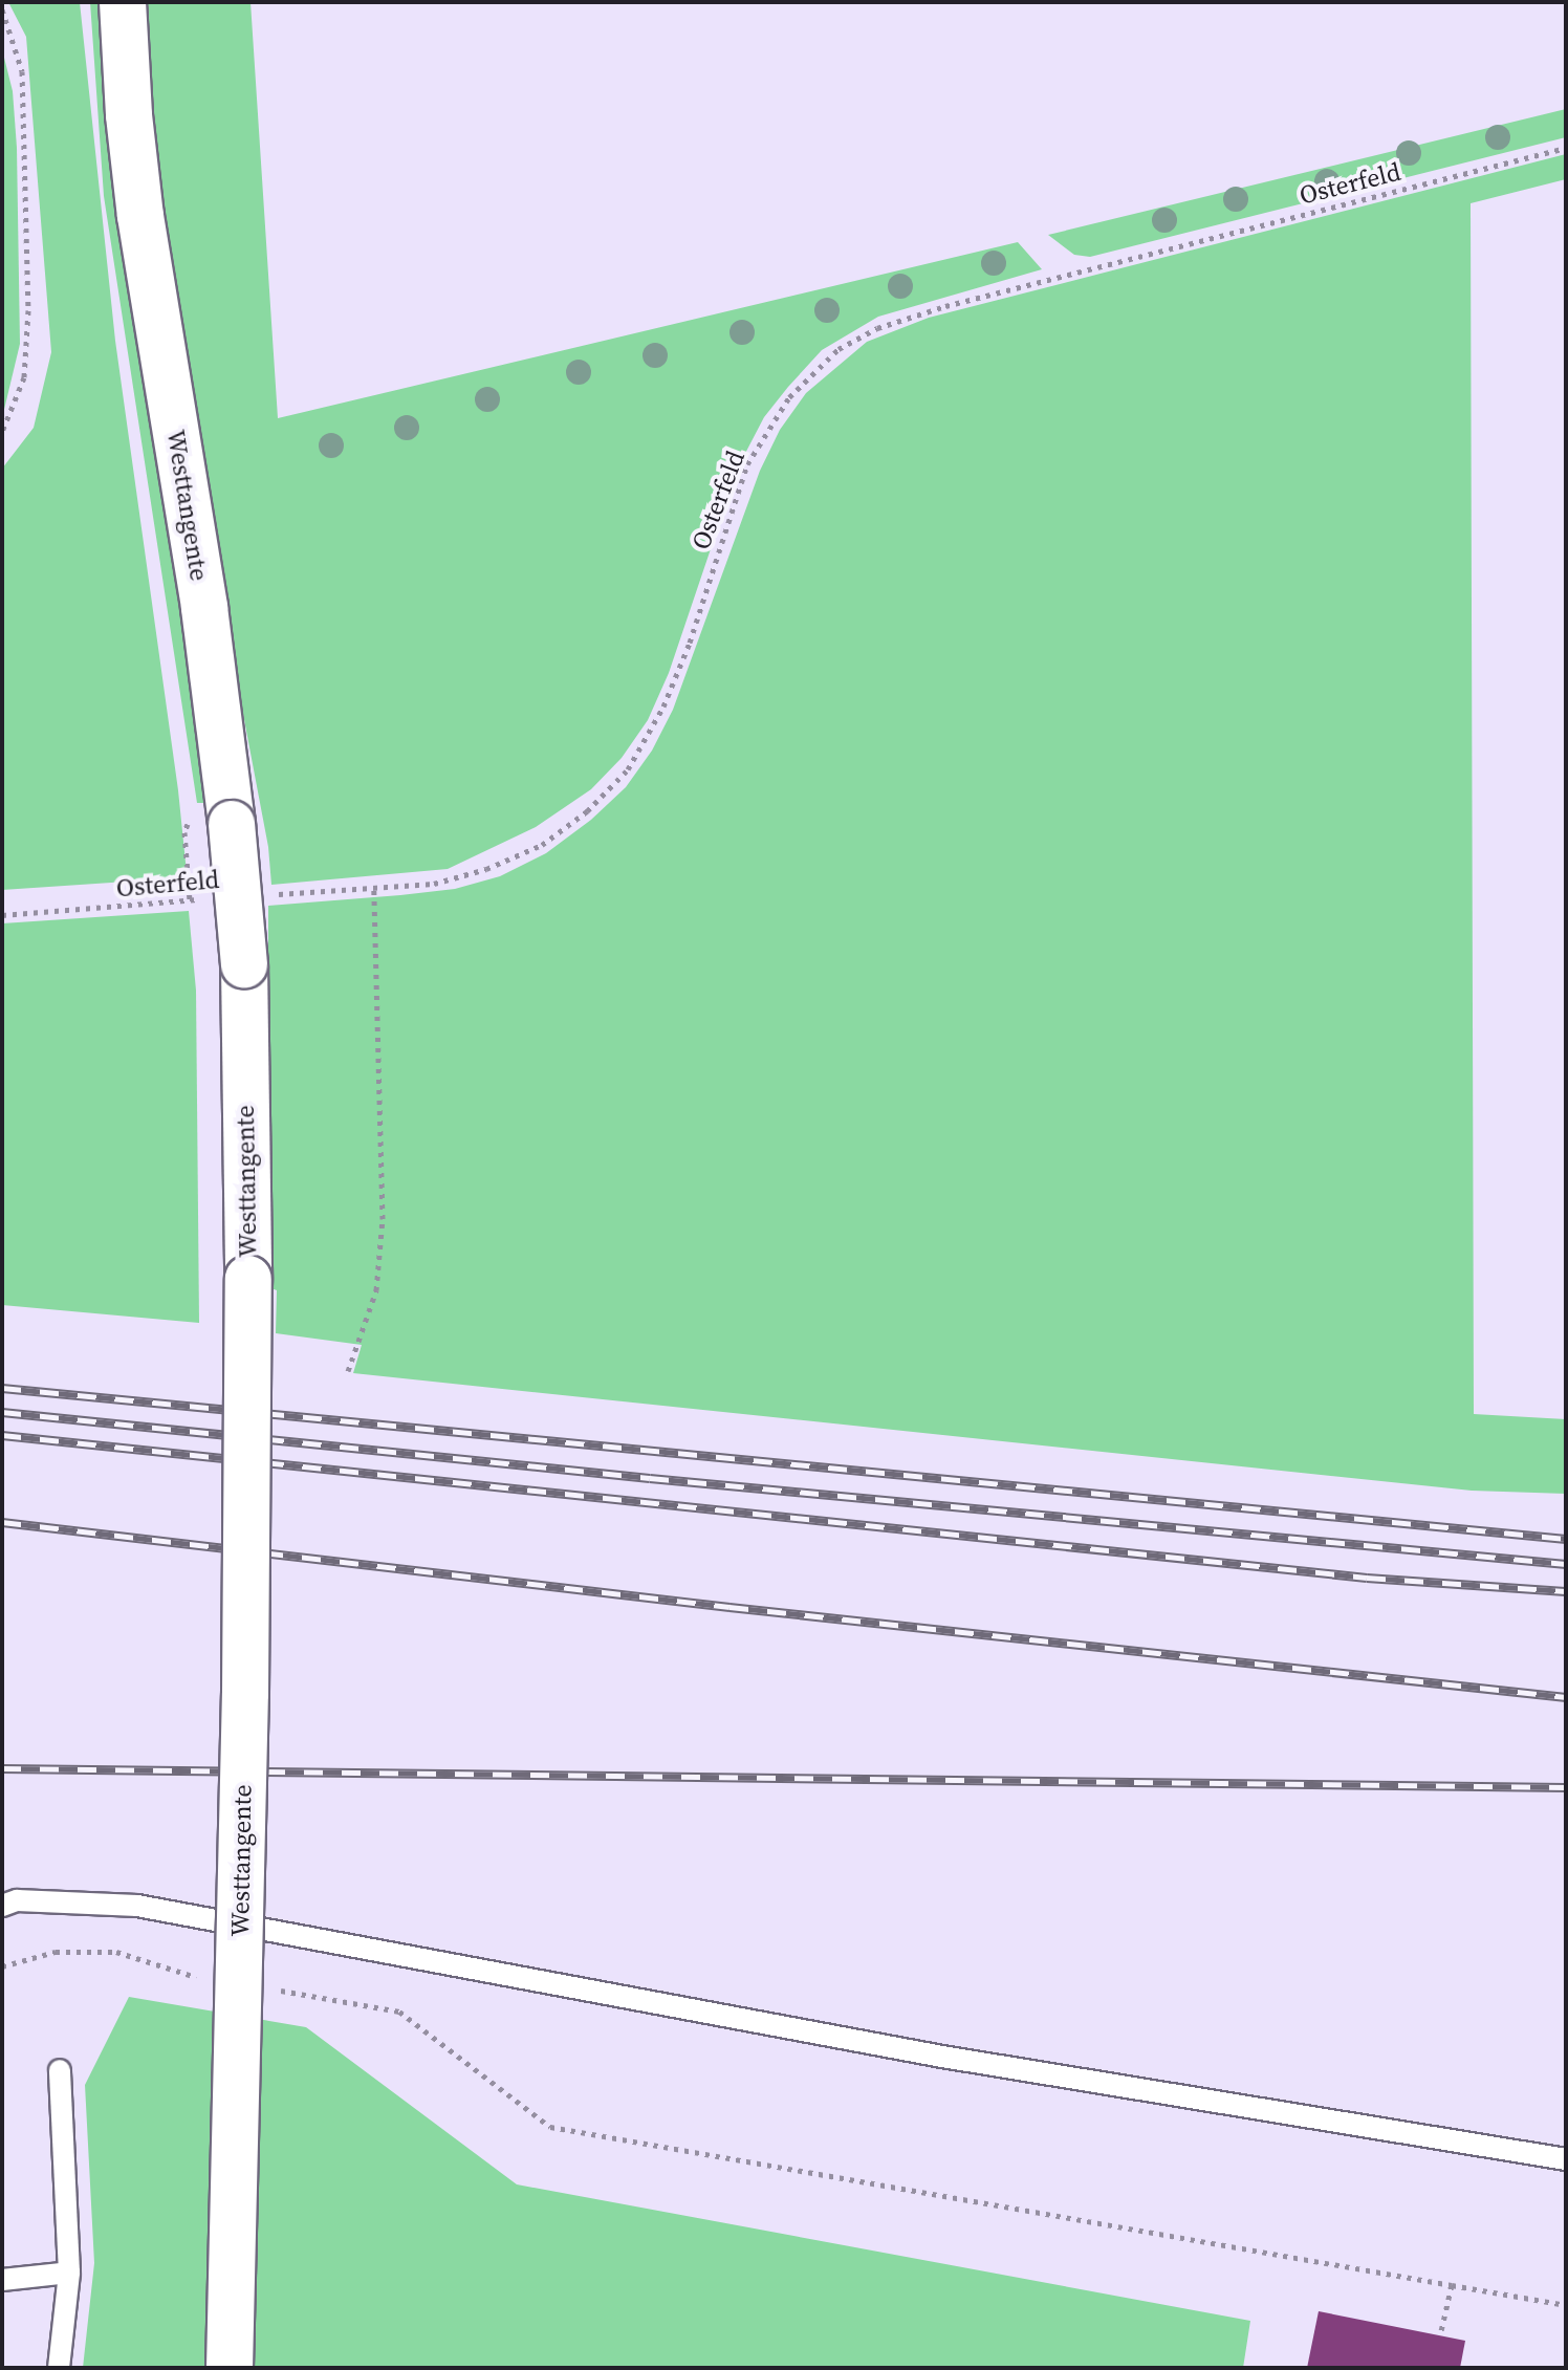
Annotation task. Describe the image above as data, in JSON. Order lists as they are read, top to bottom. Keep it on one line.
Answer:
{"streets":{"main road":["Westtangente"],"path":["Osterfeld"]}}
